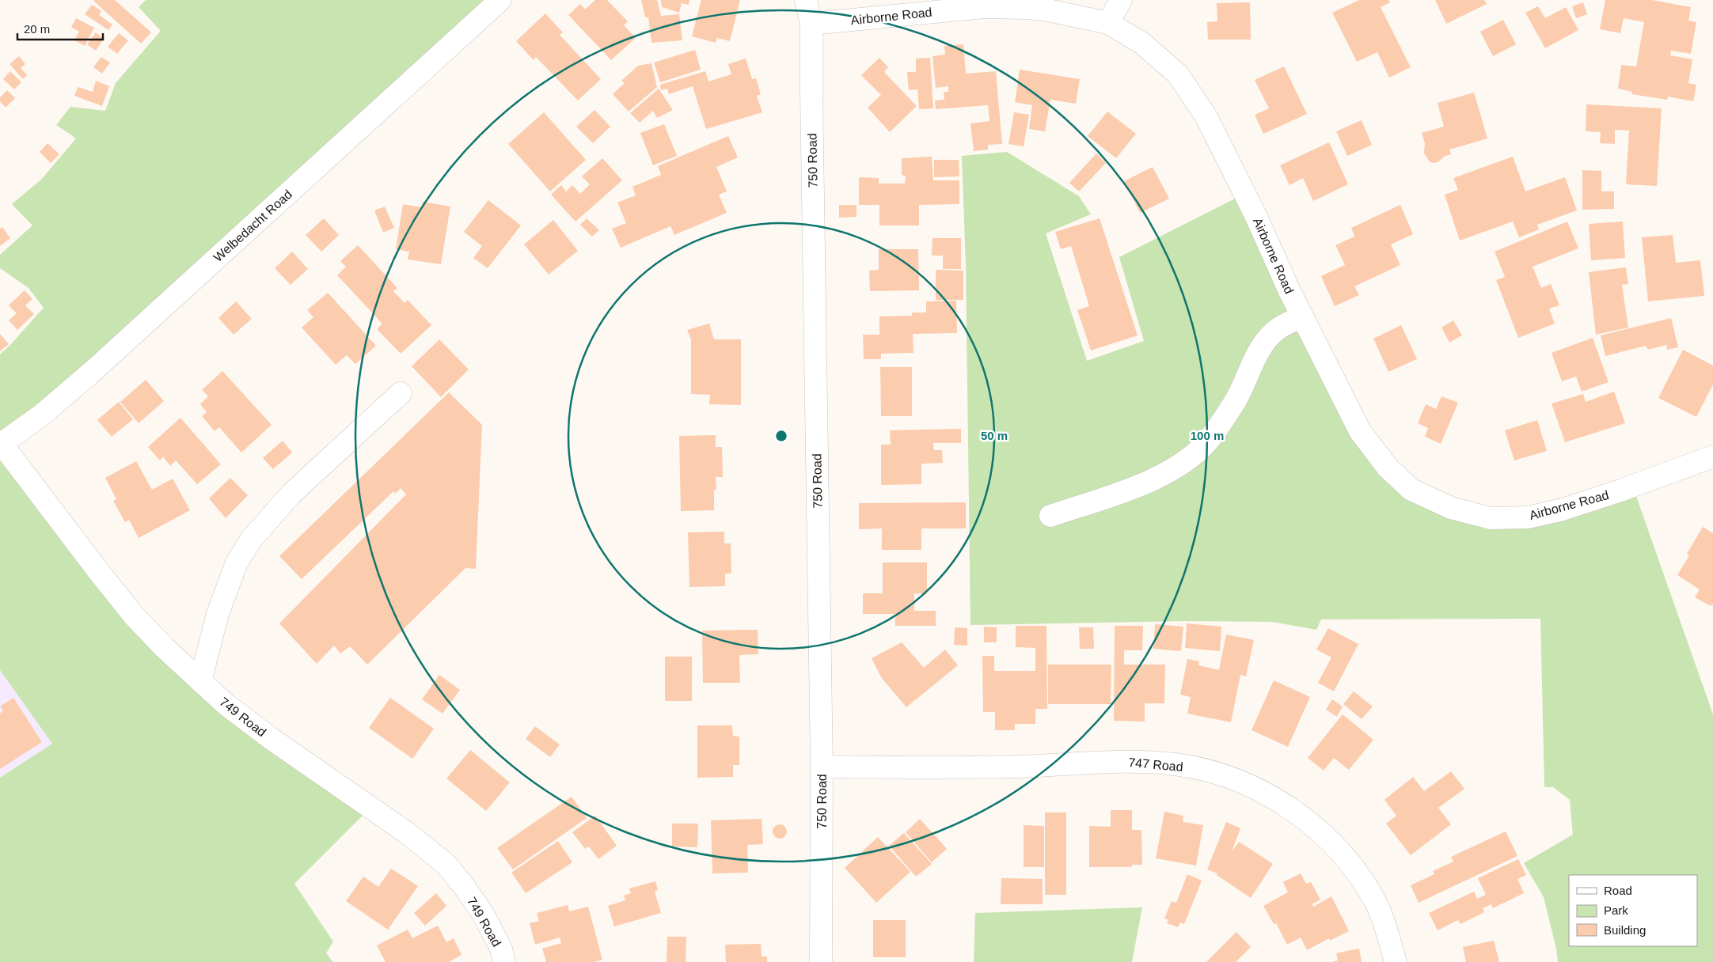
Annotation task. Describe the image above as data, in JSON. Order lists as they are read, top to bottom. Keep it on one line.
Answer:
{"streets":{"street":["Airborne Road","750 Road","Welbedacht Road","749 Road","747 Road"]},"crossings":[["Airborne Road","750 Road"],["750 Road","747 Road"],["Welbedacht Road","749 Road"]],"legend":["Road","Park","Building"],"scale_bar":"20 m","rings":["50 m","100 m"]}
